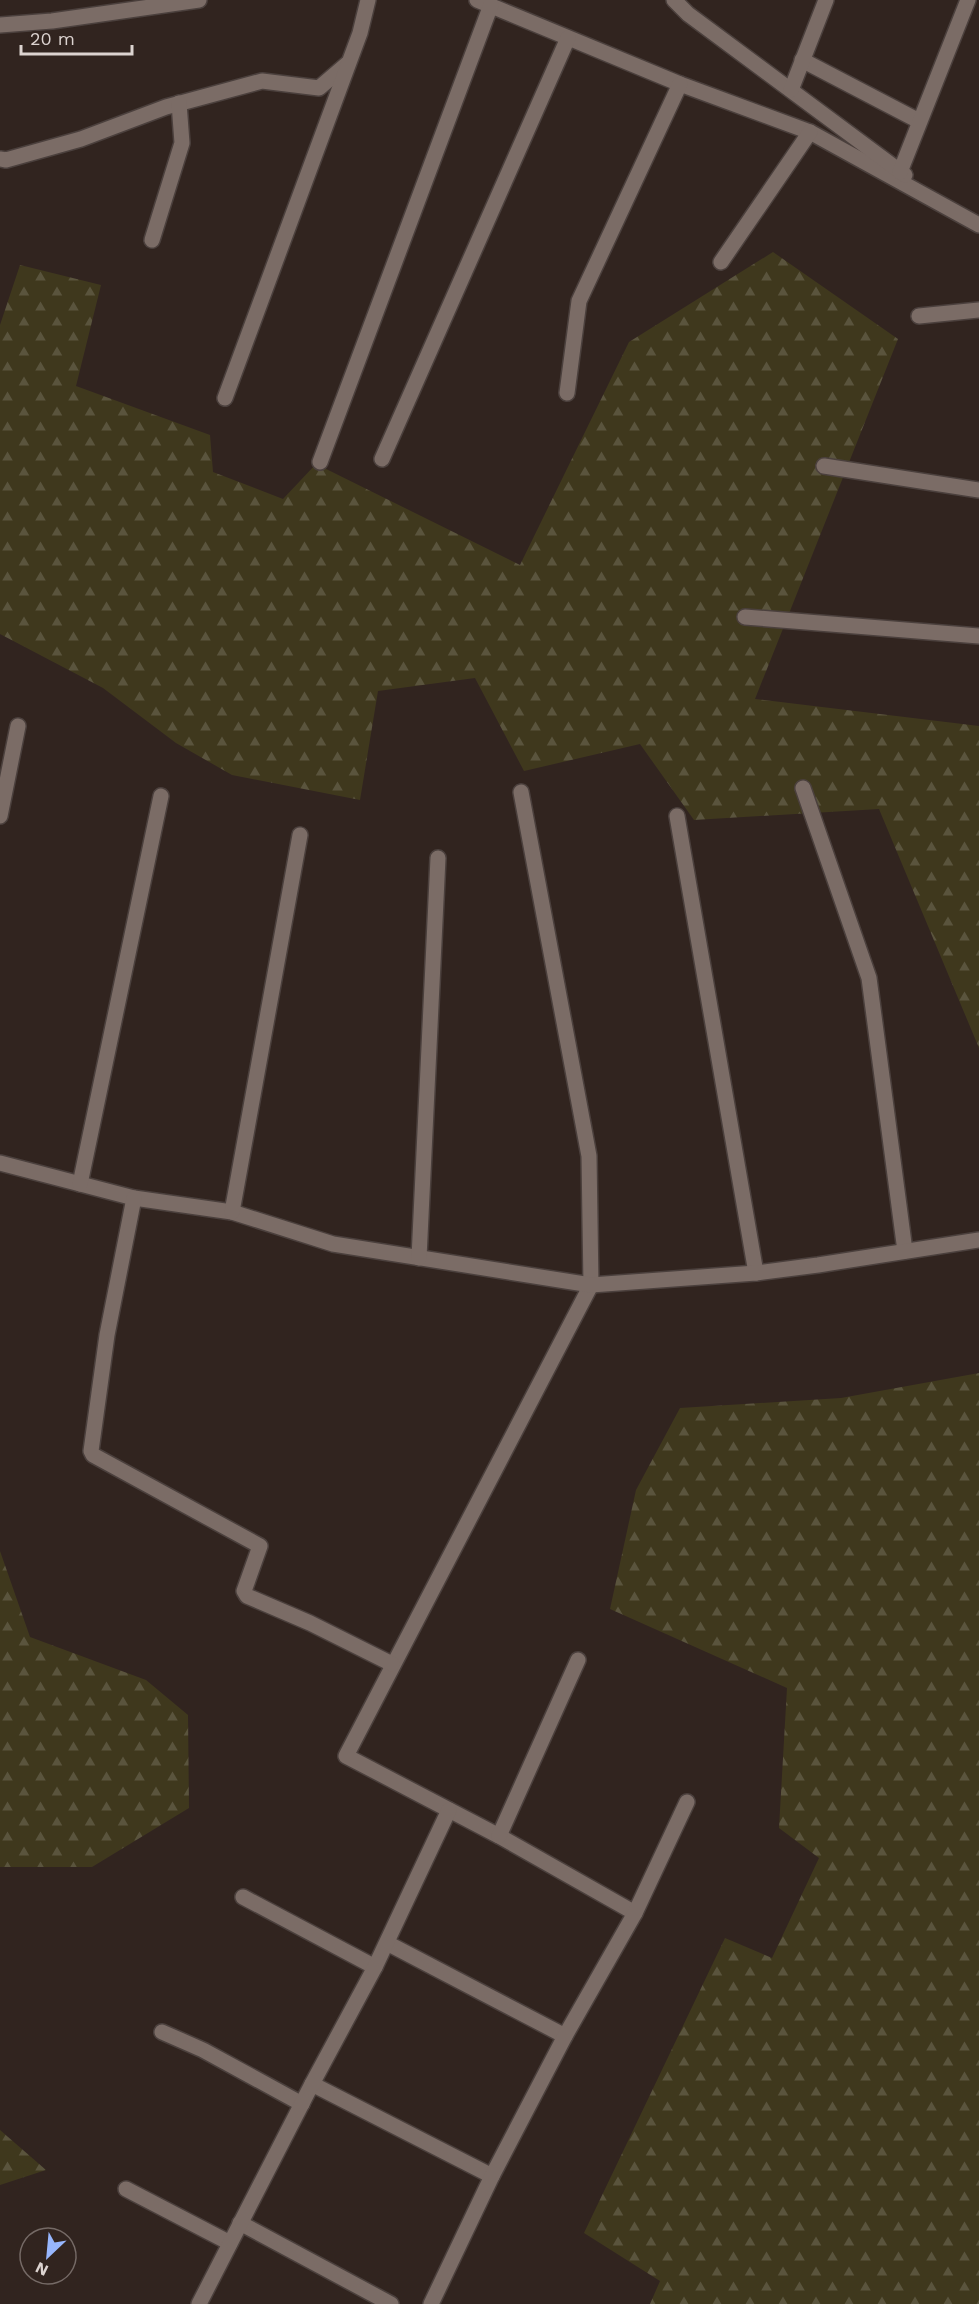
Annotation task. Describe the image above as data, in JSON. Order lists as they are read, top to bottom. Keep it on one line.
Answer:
{"scale_bar":"20 m","north":"bottom left"}
